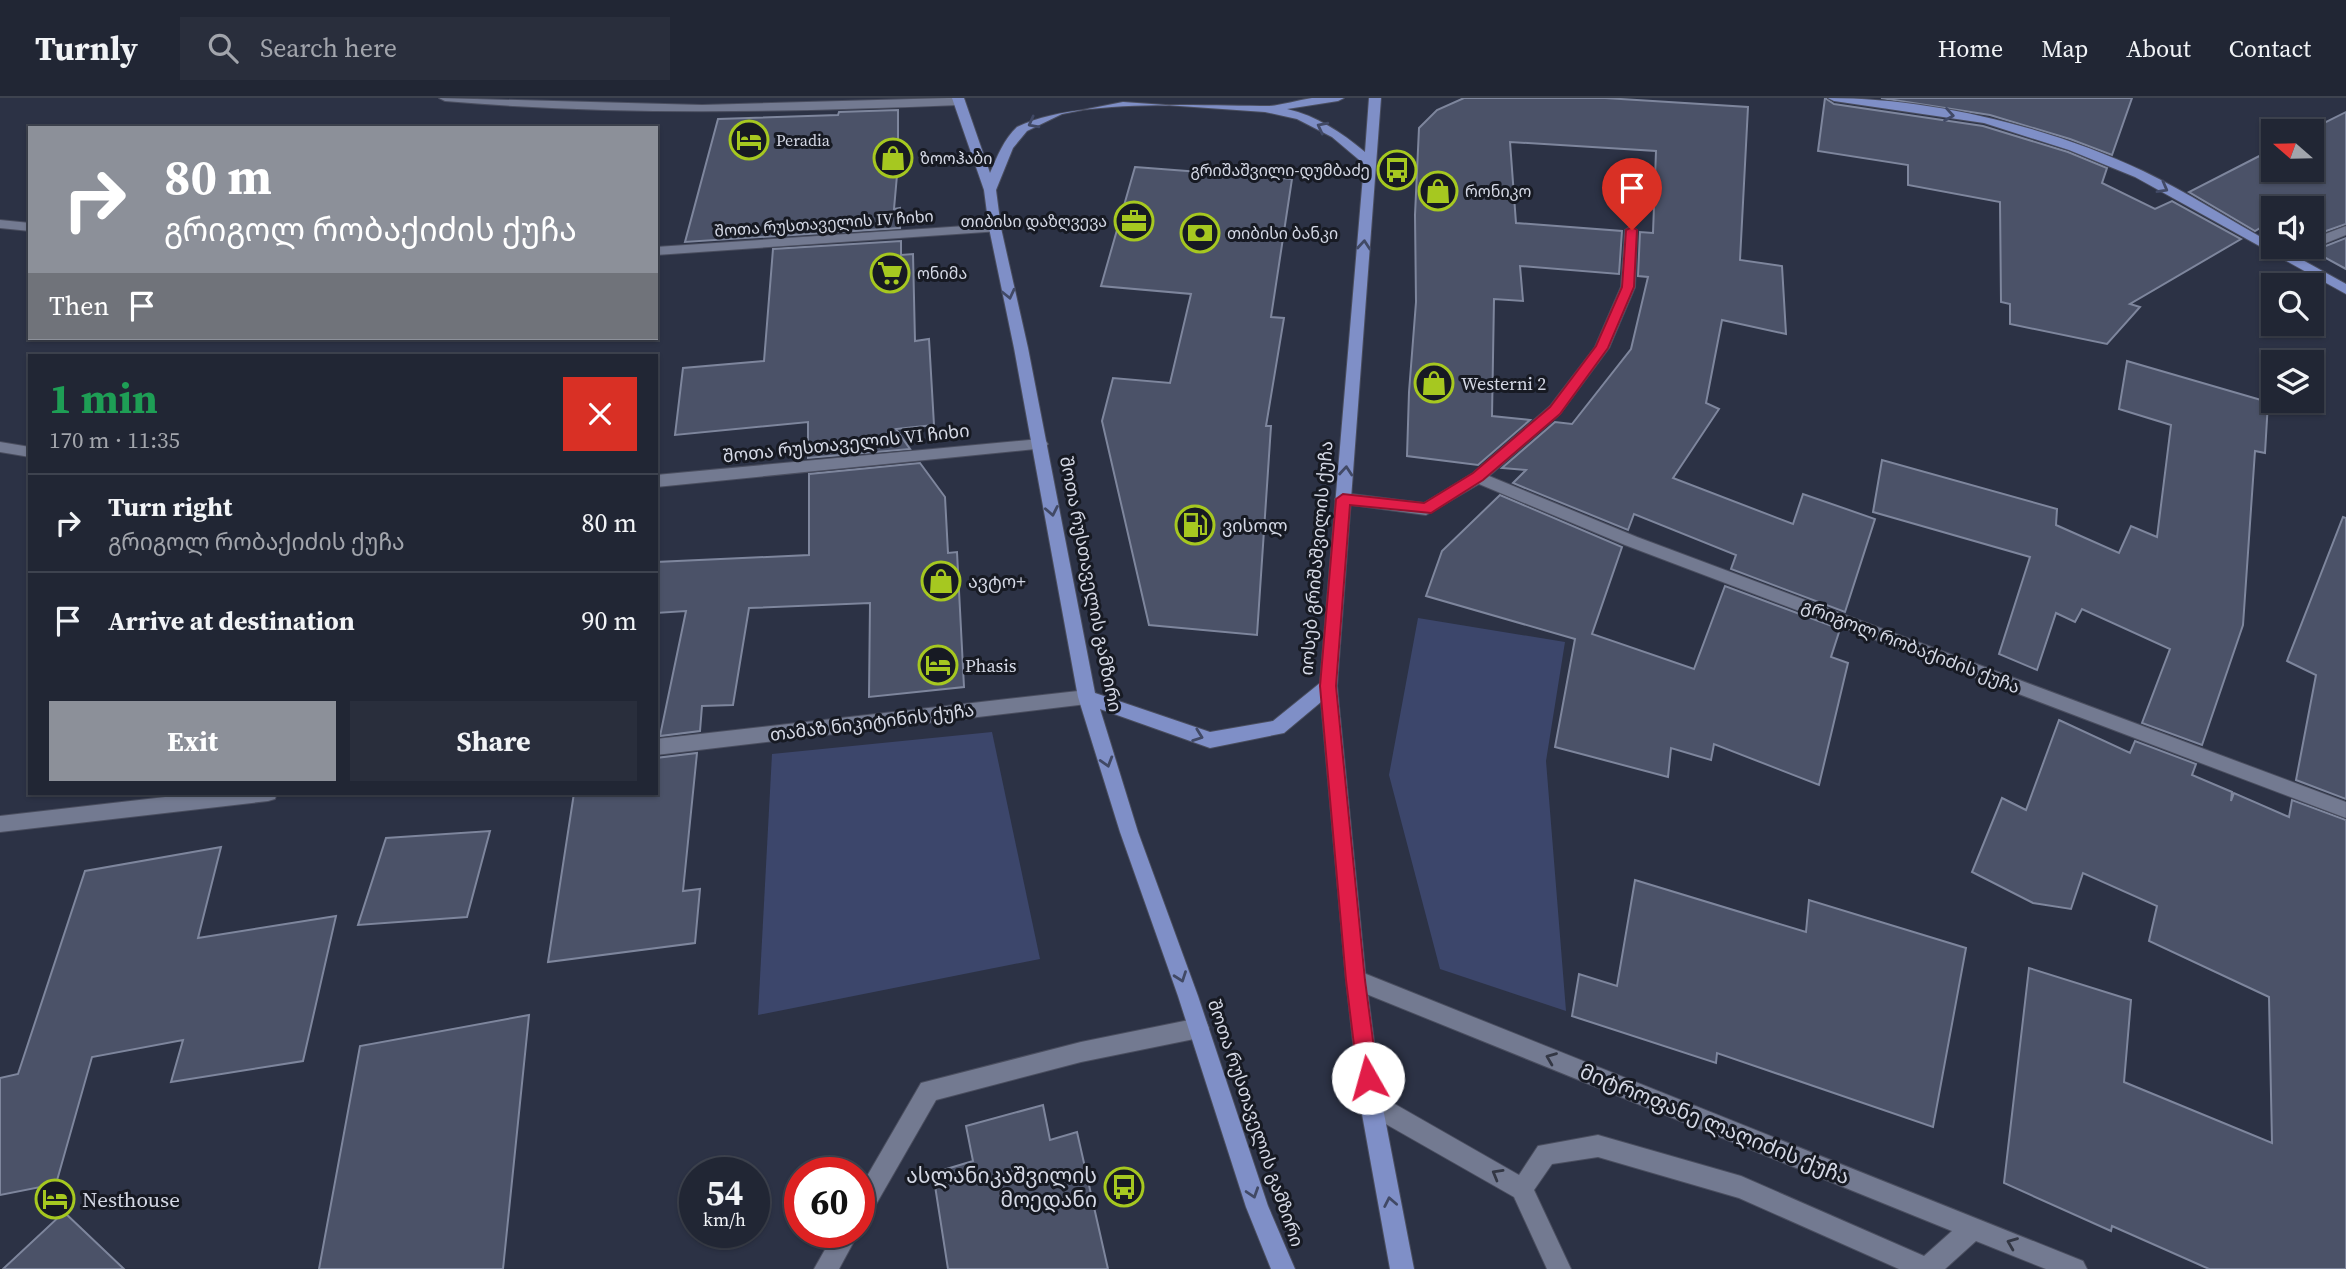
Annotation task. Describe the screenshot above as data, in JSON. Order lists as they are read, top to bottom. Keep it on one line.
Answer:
{"streets":{"main road":["იოსებ გრიშაშვილის ქუჩა","შოთა რუსთაველის გამზირი"],"street":["შოთა რუსთაველის IV ჩიხი","შოთა რუსთაველის VI ჩიხი","გრიგოლ რობაქიძის ქუჩა","თამაზ ნიკიტინის ქუჩა","მიტროფანე ლაღიძის ქუჩა"]},"crossings":[["შოთა რუსთაველის IV ჩიხი","შოთა რუსთაველის გამზირი"],["შოთა რუსთაველის VI ჩიხი","შოთა რუსთაველის გამზირი"],["იოსებ გრიშაშვილის ქუჩა","მიტროფანე ლაღიძის ქუჩა"],["შოთა რუსთაველის გამზირი","თამაზ ნიკიტინის ქუჩა"]],"one_way":["იოსებ გრიშაშვილის ქუჩა","შოთა რუსთაველის გამზირი"],"places":{"hotel":["Peradia","Phasis","Nesthouse"],"shop":["ზოოჰაბი","რონიკო","Westerni 2","ავტო+"],"bus stop":["გრიშაშვილი-დუმბაძე","ასლანიკაშვილის მოედანი"],"office":["თიბისი დაზღვევა"],"bank":["თიბისი ბანკი"],"supermarket":["ონიმა"],"fuel station":["ვისოლ"]},"north":"left","page":{"header":"Turnly","search":"Search here","nav":["Home","Map","About","Contact"],"turn":["80 m","გრიგოლ რობაქიძის ქუჩა"],"then":"Then","heading":["1 min","170 m · 11:35"],"list":[{"name":"Turn right","note":"გრიგოლ რობაქიძის ქუჩა","value":"80 m"},{"name":"Arrive at destination","value":"90 m"}],"buttons":["Exit","Share"],"speed":"54 km/h","limit":"60"}}
